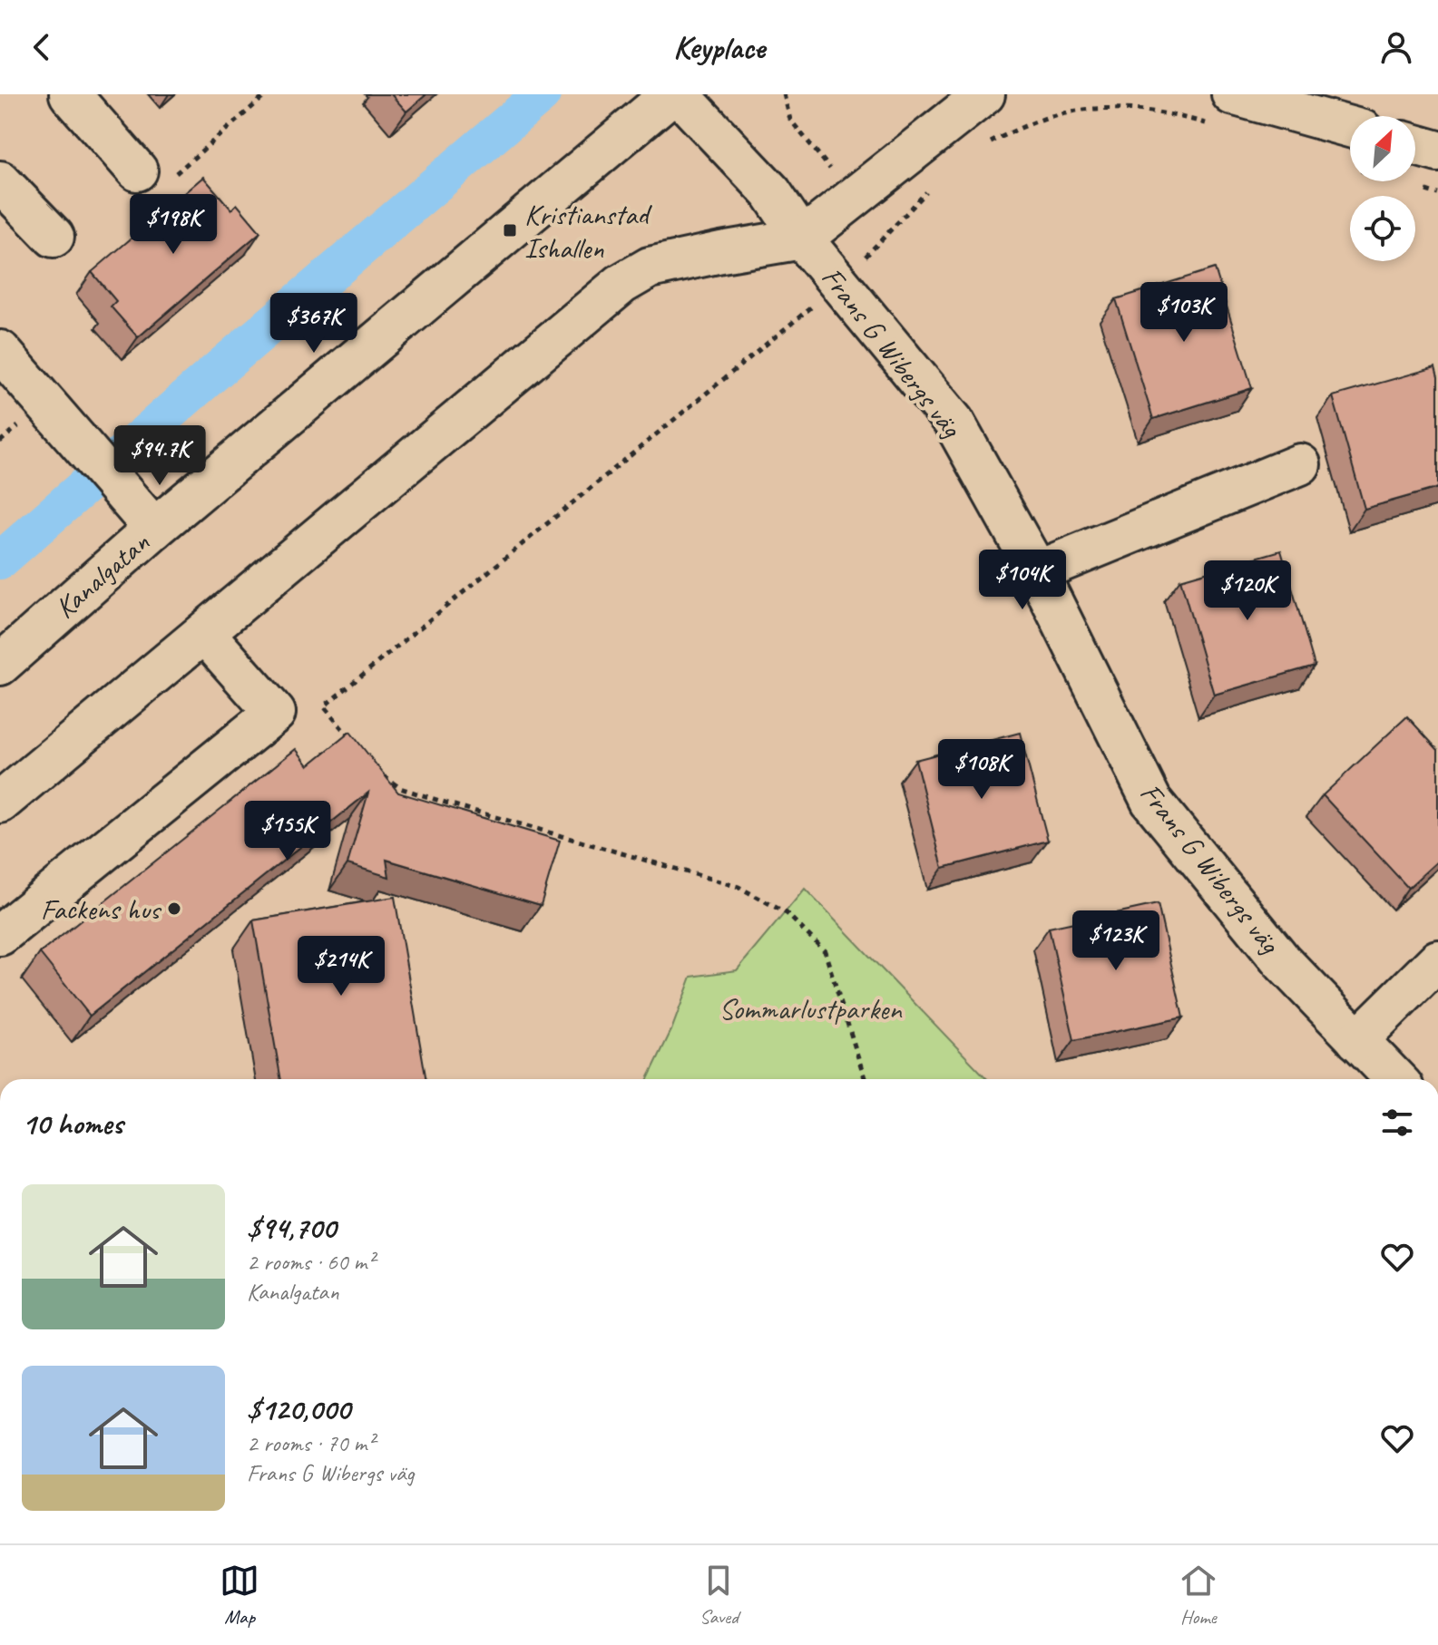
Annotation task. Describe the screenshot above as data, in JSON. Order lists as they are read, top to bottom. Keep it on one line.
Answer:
{"streets":{"street":["Frans G Wibergs väg","Kanalgatan"]},"parks":["Sommarlustparken"],"places":{"transit":["Kristianstad Ishallen"],"other":["Fackens hus"]},"north":"top right","page":{"header":"Keyplace","price":["$198K","$103K","$367K","$94.7K","$104K","$120K","$108K","$155K","$123K","$214K"],"heading":"10 homes","list":[{"name":"$94,700","note":"2 rooms · 60 m² · Kanalgatan"},{"name":"$120,000","note":"2 rooms · 70 m² · Frans G Wibergs väg"}],"tabs":["Map","Saved","Home"]}}
